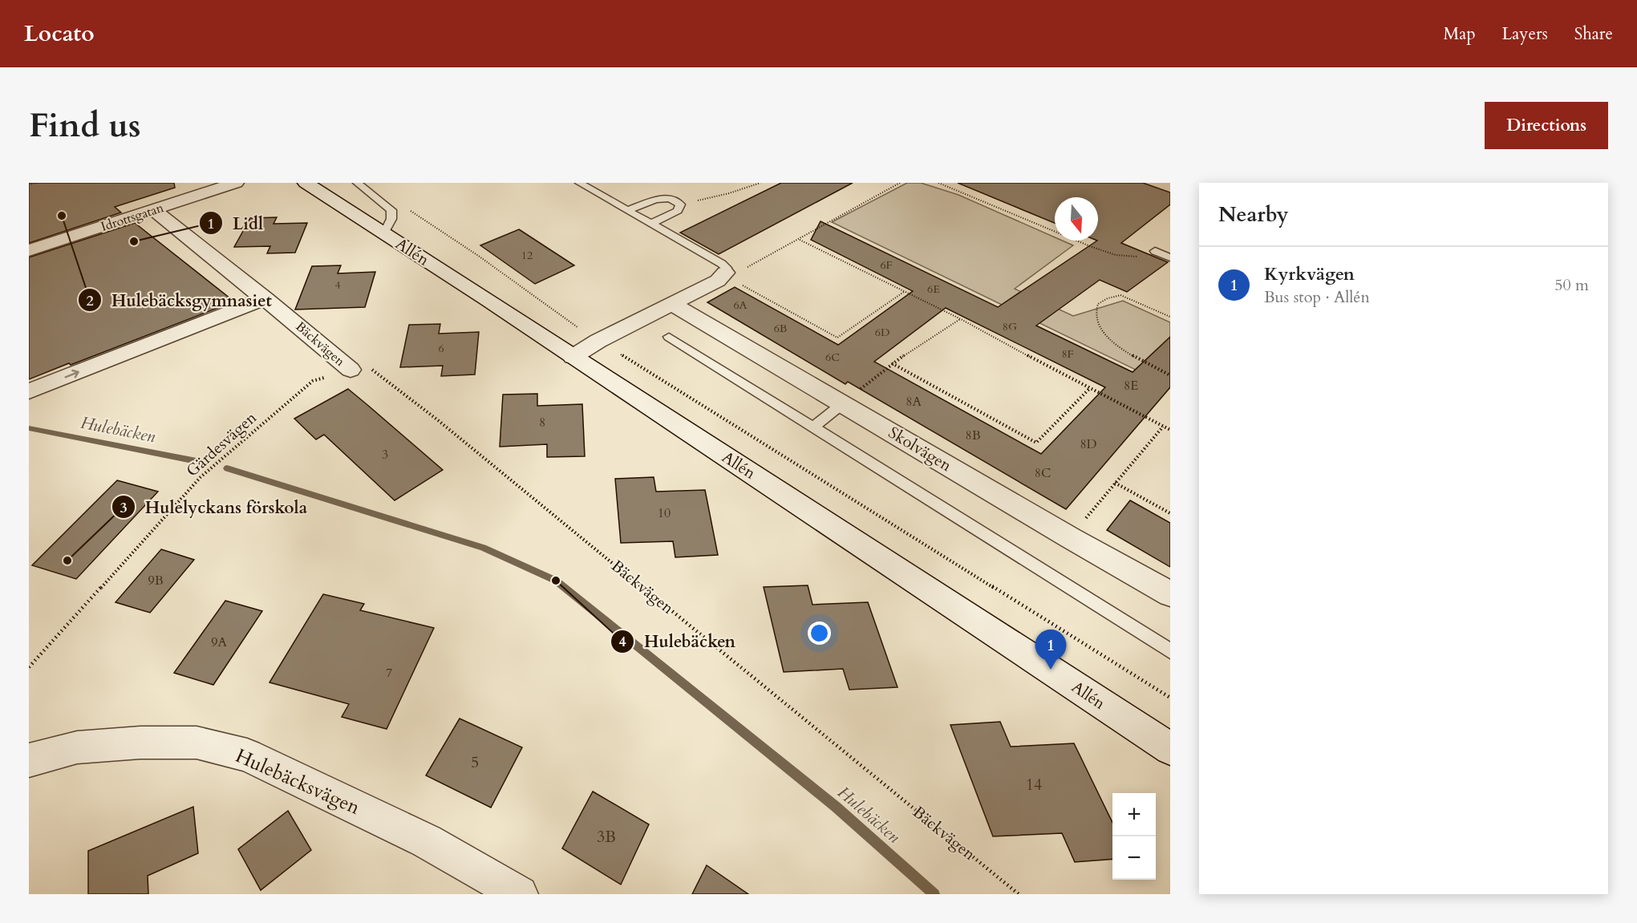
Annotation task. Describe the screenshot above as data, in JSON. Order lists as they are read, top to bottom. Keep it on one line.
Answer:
{"streets":{"street":["Idrottsgatan","Allén","Bäckvägen","Skolvägen","Hulebäcksvägen"],"path":["Gärdesvägen"]},"crossings":[["Idrottsgatan","Bäckvägen"],["Bäckvägen","Gärdesvägen"]],"water":["Hulebäcken"],"places":["Hulebäcksgymnasiet","Lidl","Hulelyckans förskola","Hulebäcken"],"house_numbers":["12","6F","4","6E","6A","8G","6B","6D","6","8F","6C","8E","8A","8","8B","8D","3","8C","10","9B","9A","7","5","14","3B"],"north":"bottom","page":{"header":"Locato","nav":["Map","Layers","Share"],"buttons":"Directions","title":"Find us","heading":"Nearby","list":[{"mark":"1","name":"Kyrkvägen","note":"Bus stop · Allén","value":"50 m"}],"pins":"1","map_buttons":["+","−"]}}
